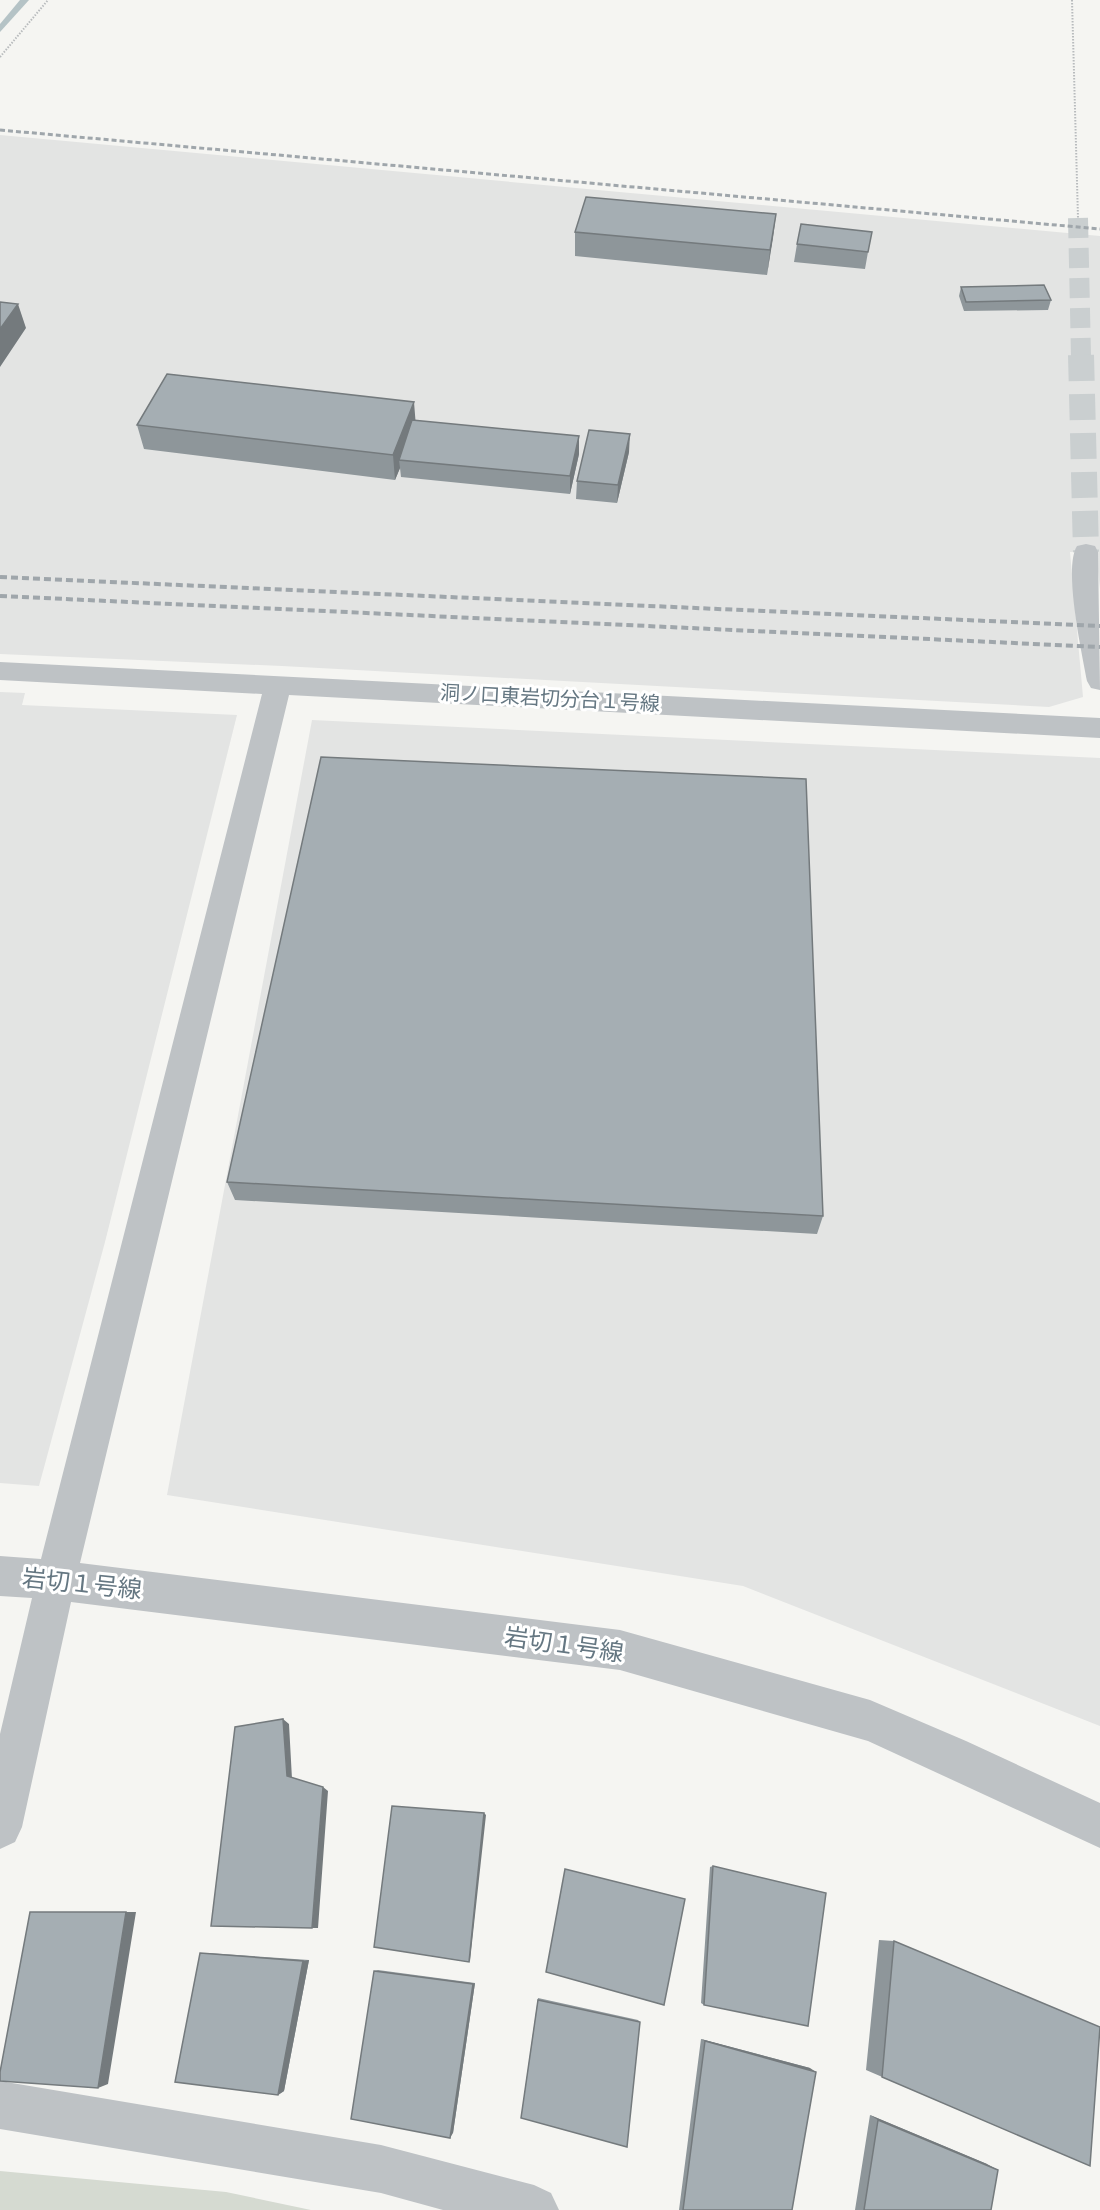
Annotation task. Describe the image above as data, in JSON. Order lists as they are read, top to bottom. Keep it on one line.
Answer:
{"streets":{"street":["洞ノ口東岩切分台１号線","岩切１号線"]}}
